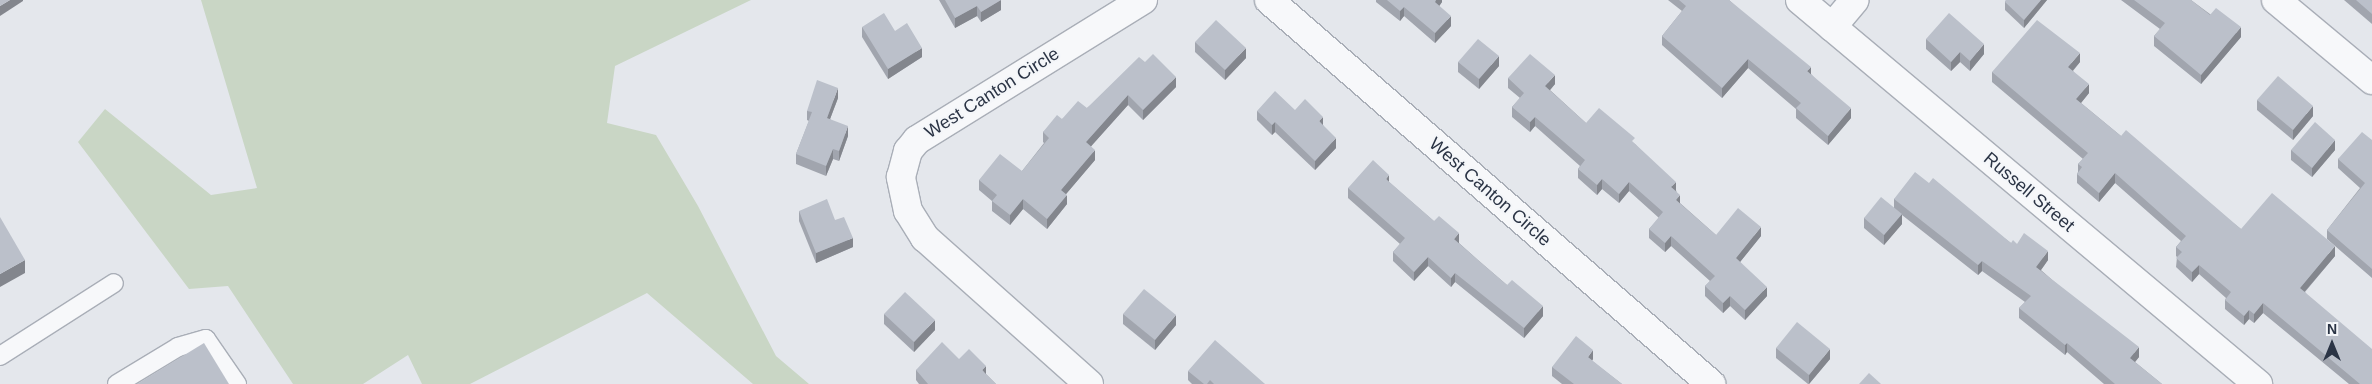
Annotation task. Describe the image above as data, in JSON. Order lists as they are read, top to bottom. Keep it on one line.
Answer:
{"streets":{"street":["West Canton Circle","Russell Street"]},"north":"top"}
